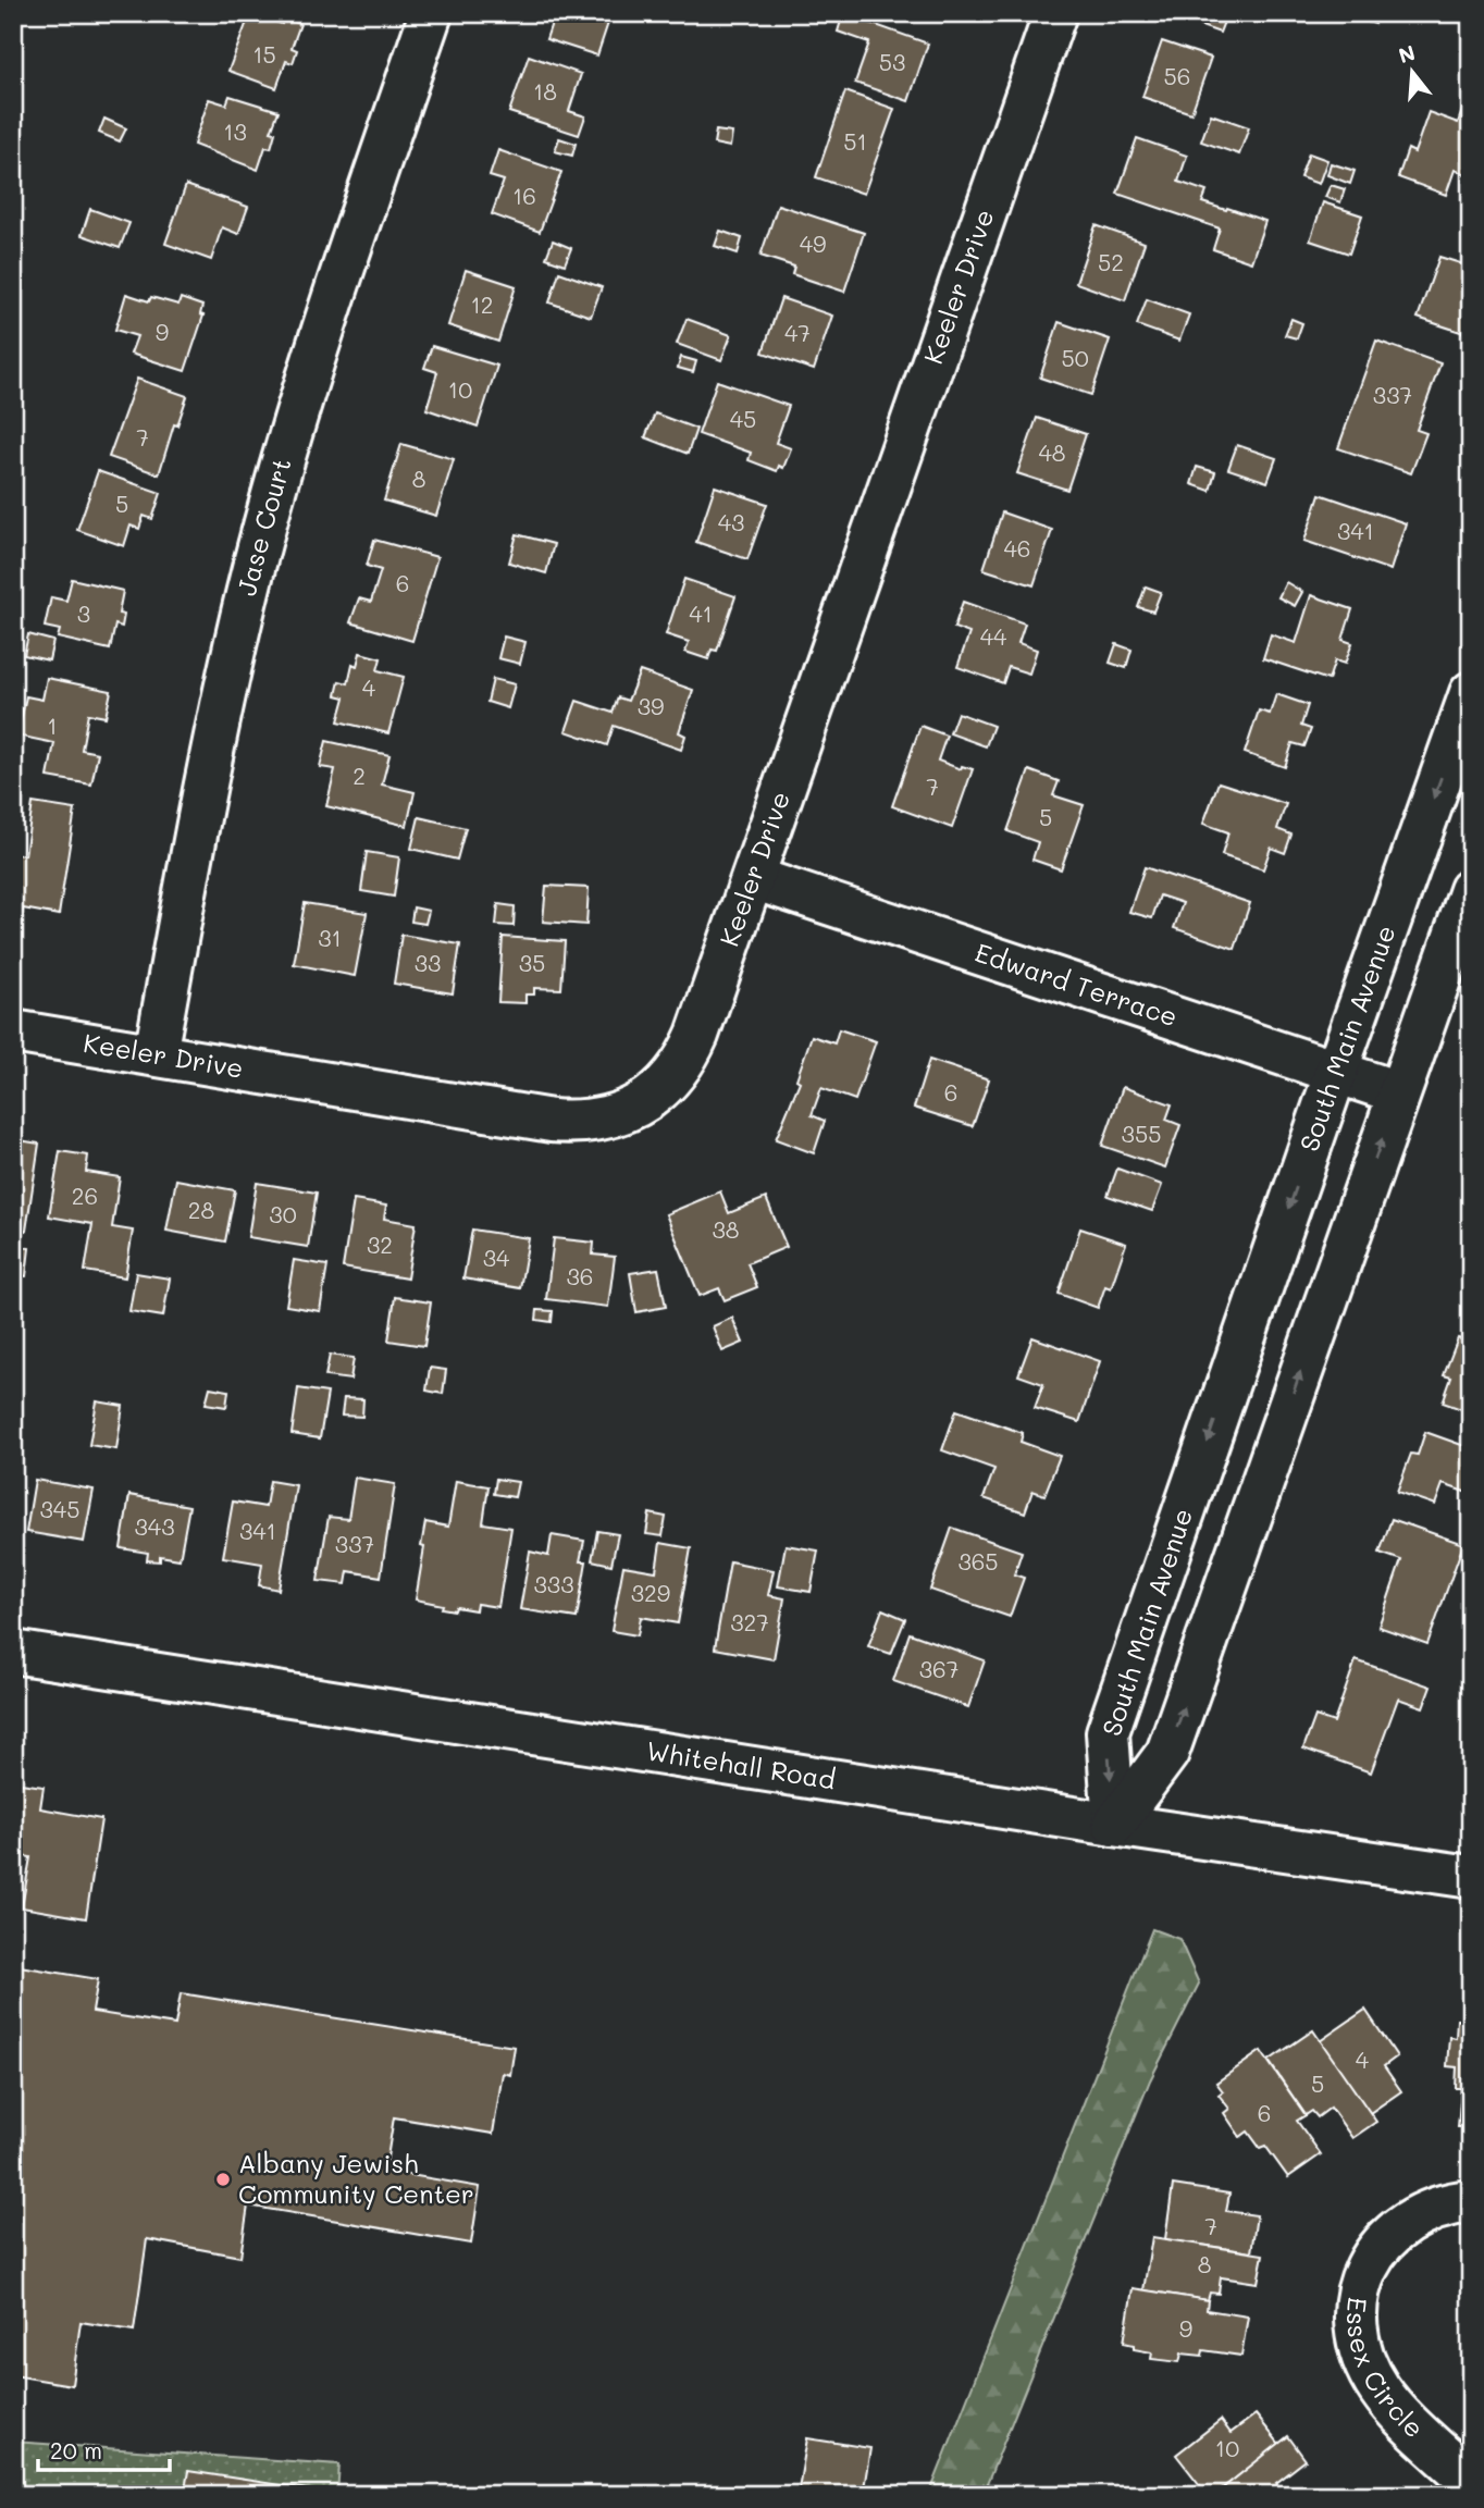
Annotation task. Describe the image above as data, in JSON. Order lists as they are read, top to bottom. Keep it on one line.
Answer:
{"streets":{"street":["Keeler Drive","Jase Court","Edward Terrace","South Main Avenue","Whitehall Road","Essex Circle"]},"crossings":[["Keeler Drive","Jase Court"],["Keeler Drive","Edward Terrace"],["Edward Terrace","South Main Avenue"],["South Main Avenue","Whitehall Road"]],"places":["Albany Jewish Community Center"],"house_numbers":["15","53","56","18","13","51","16","49","52","12","9","47","50","10","337","45","7","48","8","5","43","341","46","6","3","41","44","4","39","1","2","7","5","31","33","35","6","355","26","28","30","38","32","34","36","345","343","341","337","365","333","329","327","367","4","5","6","7","8","9","10"],"scale_bar":"20 m","north":"top"}
